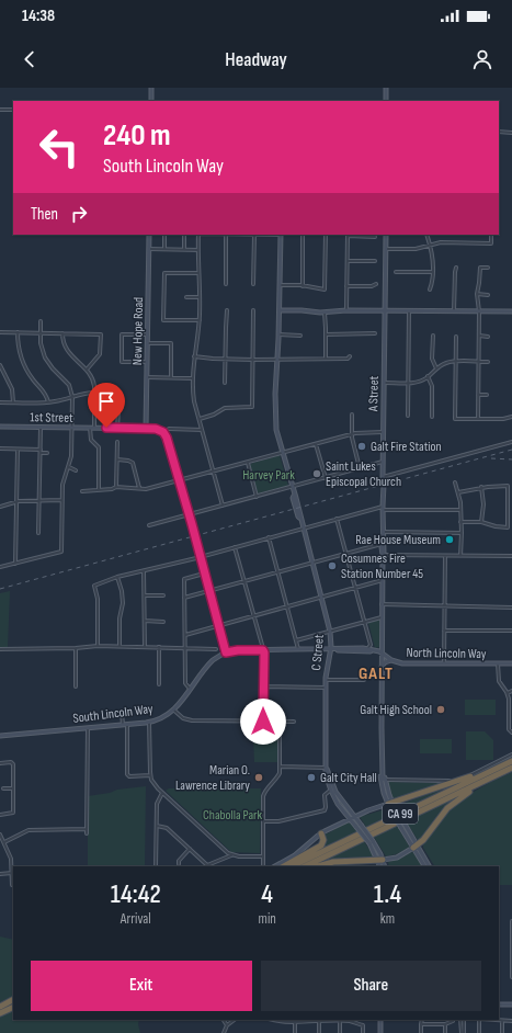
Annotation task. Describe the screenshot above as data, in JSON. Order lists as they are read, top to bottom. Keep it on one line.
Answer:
{"streets":{"highway":["CA 99"],"street":["New Hope Road","A Street","1st Street","C Street","North Lincoln Way","South Lincoln Way"]},"crossings":[["New Hope Road","1st Street"],["A Street","North Lincoln Way"],["A Street","South Lincoln Way"],["C Street","South Lincoln Way"],["North Lincoln Way","South Lincoln Way"]],"districts":["GALT"],"parks":["Harvey Park","Chabolla Park"],"places":["Galt Fire Station","Saint Lukes Episcopal Church","Rae House Museum","Cosumnes Fire Station Number 45","Galt High School","Marian O. Lawrence Library","Galt City Hall"],"page":{"status":"14:38","header":"Headway","turn":["240 m","South Lincoln Way"],"then":"Then","eta":["14:42","Arrival","4","min","1.4","km"],"buttons":["Exit","Share"]}}
